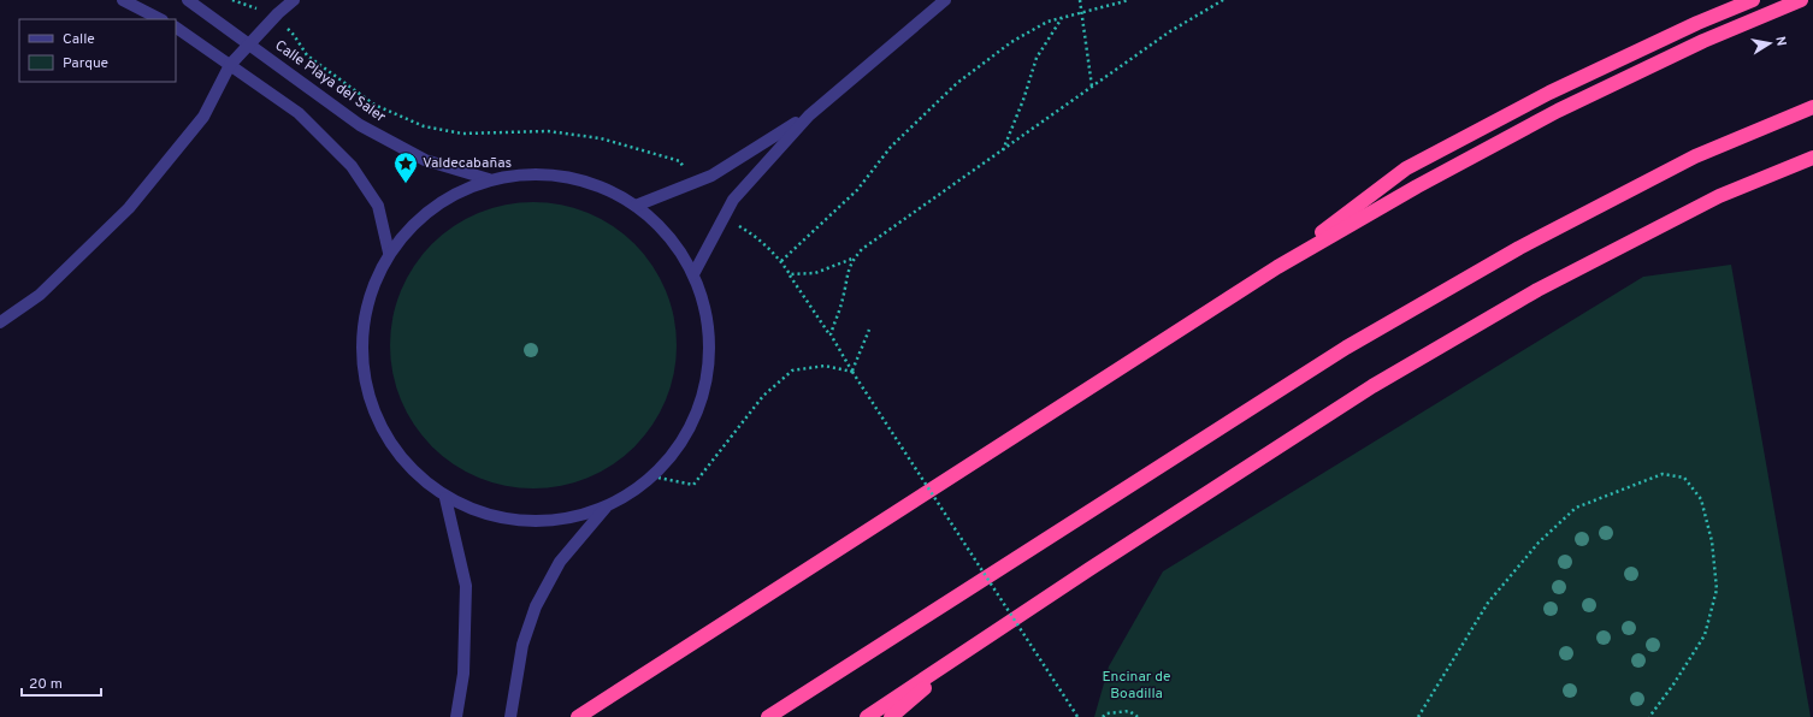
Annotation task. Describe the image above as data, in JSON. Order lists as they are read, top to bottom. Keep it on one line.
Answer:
{"streets":{"street":["Calle Playa del Saler"]},"parks":["Encinar de Boadilla"],"places":{"place":["Valdecabañas"]},"legend":["Calle","Parque"],"scale_bar":"20 m","north":"right"}
